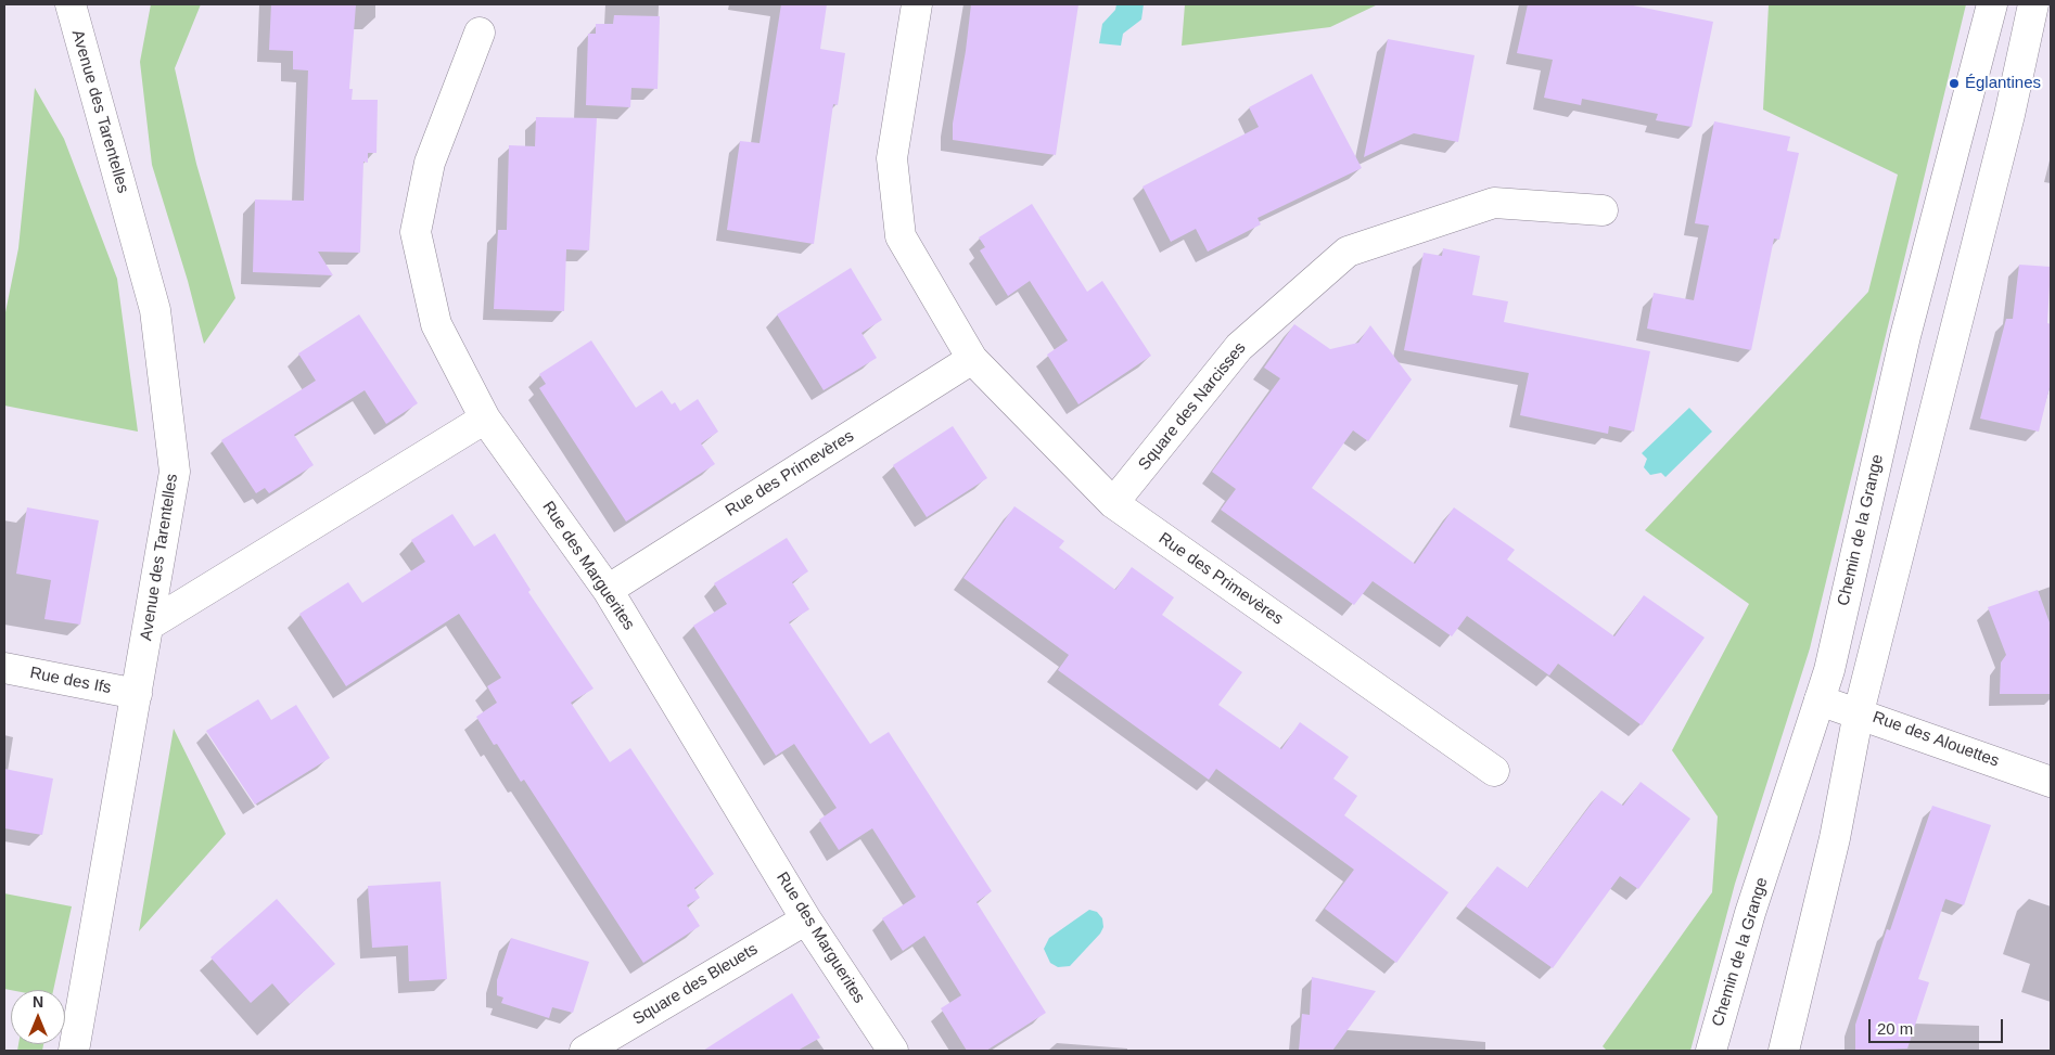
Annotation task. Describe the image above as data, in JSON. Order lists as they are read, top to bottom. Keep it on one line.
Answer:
{"streets":{"street":["Avenue des Tarentelles","Square des Narcisses","Rue des Primevères","Chemin de la Grange","Rue des Marguerites","Rue des Ifs","Rue des Alouettes","Square des Bleuets"]},"crossings":[["Avenue des Tarentelles","Rue des Ifs"],["Square des Narcisses","Rue des Primevères"],["Rue des Primevères","Rue des Marguerites"],["Chemin de la Grange","Rue des Alouettes"],["Rue des Marguerites","Square des Bleuets"]],"places":["Églantines"],"scale_bar":"20 m","north":"top"}
